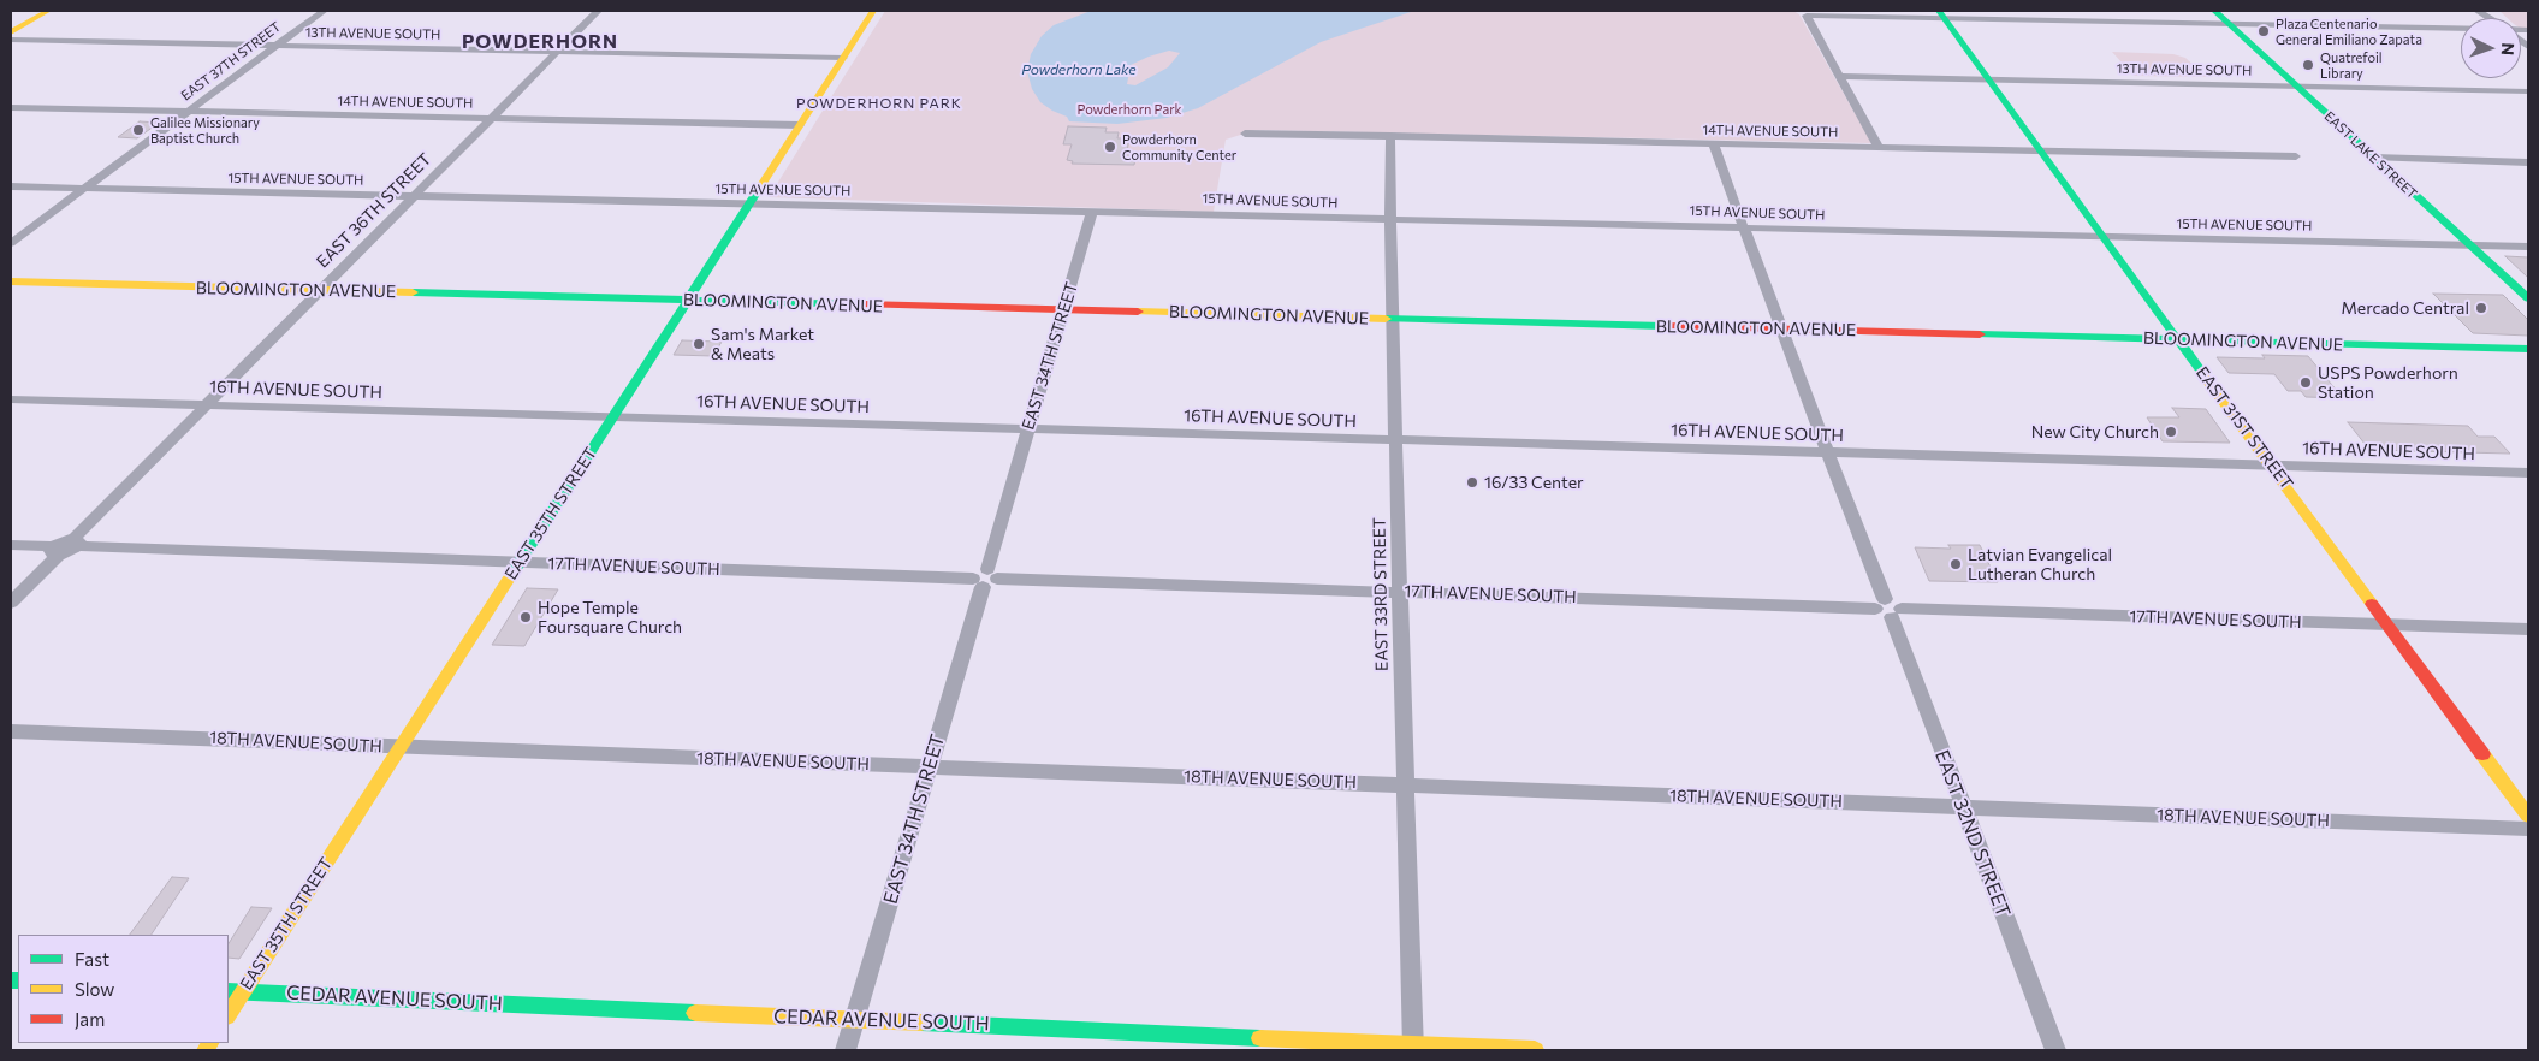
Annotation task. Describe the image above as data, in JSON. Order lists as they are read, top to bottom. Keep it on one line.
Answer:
{"streets":{"street":["13TH AVENUE SOUTH","EAST 37TH STREET","14TH AVENUE SOUTH","EAST LAKE STREET","15TH AVENUE SOUTH","EAST 36TH STREET","BLOOMINGTON AVENUE","EAST 34TH STREET","16TH AVENUE SOUTH","EAST 31ST STREET","EAST 35TH STREET","17TH AVENUE SOUTH","EAST 33RD STREET","18TH AVENUE SOUTH","EAST 32ND STREET","CEDAR AVENUE SOUTH"]},"crossings":[["13TH AVENUE SOUTH","EAST 37TH STREET"],["13TH AVENUE SOUTH","EAST LAKE STREET"],["13TH AVENUE SOUTH","EAST 36TH STREET"],["13TH AVENUE SOUTH","EAST 31ST STREET"],["13TH AVENUE SOUTH","EAST 35TH STREET"],["EAST 37TH STREET","14TH AVENUE SOUTH"],["EAST 37TH STREET","15TH AVENUE SOUTH"],["14TH AVENUE SOUTH","EAST 36TH STREET"],["14TH AVENUE SOUTH","EAST 31ST STREET"],["14TH AVENUE SOUTH","EAST 35TH STREET"],["14TH AVENUE SOUTH","EAST 33RD STREET"],["14TH AVENUE SOUTH","EAST 32ND STREET"],["EAST LAKE STREET","15TH AVENUE SOUTH"],["15TH AVENUE SOUTH","EAST 36TH STREET"],["15TH AVENUE SOUTH","EAST 34TH STREET"],["15TH AVENUE SOUTH","EAST 31ST STREET"],["15TH AVENUE SOUTH","EAST 35TH STREET"],["15TH AVENUE SOUTH","EAST 33RD STREET"],["15TH AVENUE SOUTH","EAST 32ND STREET"],["EAST 36TH STREET","BLOOMINGTON AVENUE"],["EAST 36TH STREET","16TH AVENUE SOUTH"],["EAST 36TH STREET","17TH AVENUE SOUTH"],["BLOOMINGTON AVENUE","EAST 34TH STREET"],["BLOOMINGTON AVENUE","EAST 31ST STREET"],["BLOOMINGTON AVENUE","EAST 35TH STREET"],["BLOOMINGTON AVENUE","EAST 33RD STREET"],["BLOOMINGTON AVENUE","EAST 32ND STREET"],["EAST 34TH STREET","16TH AVENUE SOUTH"],["EAST 34TH STREET","17TH AVENUE SOUTH"],["EAST 34TH STREET","18TH AVENUE SOUTH"],["EAST 34TH STREET","CEDAR AVENUE SOUTH"],["16TH AVENUE SOUTH","EAST 31ST STREET"],["16TH AVENUE SOUTH","EAST 35TH STREET"],["16TH AVENUE SOUTH","EAST 33RD STREET"],["16TH AVENUE SOUTH","EAST 32ND STREET"],["EAST 31ST STREET","17TH AVENUE SOUTH"],["EAST 35TH STREET","17TH AVENUE SOUTH"],["EAST 35TH STREET","18TH AVENUE SOUTH"],["EAST 35TH STREET","CEDAR AVENUE SOUTH"],["17TH AVENUE SOUTH","EAST 33RD STREET"],["17TH AVENUE SOUTH","EAST 32ND STREET"],["EAST 33RD STREET","18TH AVENUE SOUTH"],["EAST 33RD STREET","CEDAR AVENUE SOUTH"],["18TH AVENUE SOUTH","EAST 32ND STREET"]],"districts":["POWDERHORN","POWDERHORN PARK"],"water":["Powderhorn Lake"],"parks":["Powderhorn Park"],"places":["Plaza Centenario General Emiliano Zapata","Quatrefoil Library","Galilee Missionary Baptist Church","Powderhorn Community Center","Mercado Central","Sam's Market & Meats","USPS Powderhorn Station","New City Church","16/33 Center","Latvian Evangelical Lutheran Church","Hope Temple Foursquare Church"],"legend":["Fast","Slow","Jam"],"north":"right"}
